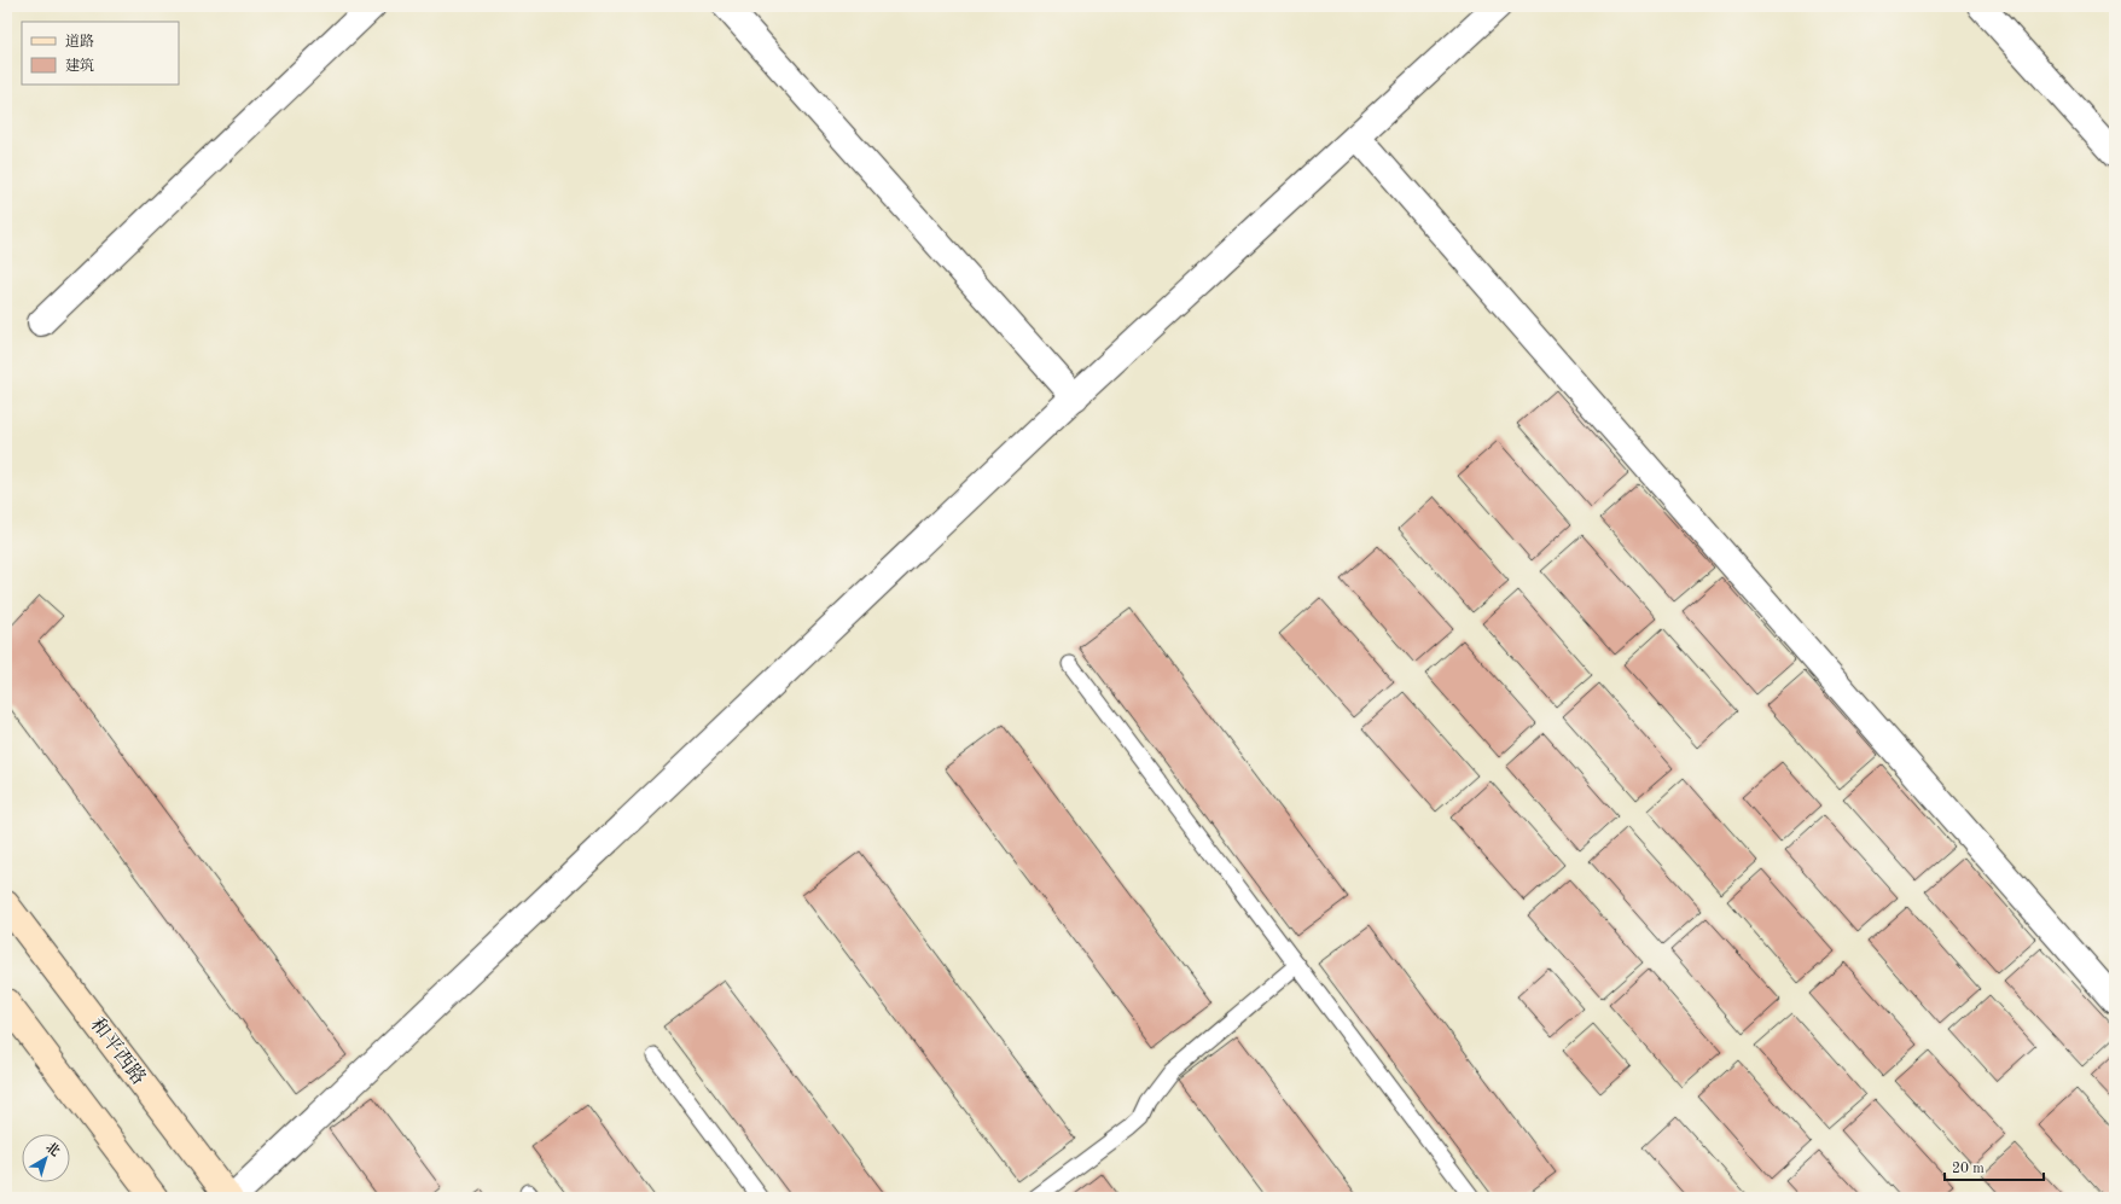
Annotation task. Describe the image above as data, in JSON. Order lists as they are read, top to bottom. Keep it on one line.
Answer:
{"streets":{"main road":["和平西路"]},"legend":["道路","建筑"],"scale_bar":"20 m","north":"top right"}
